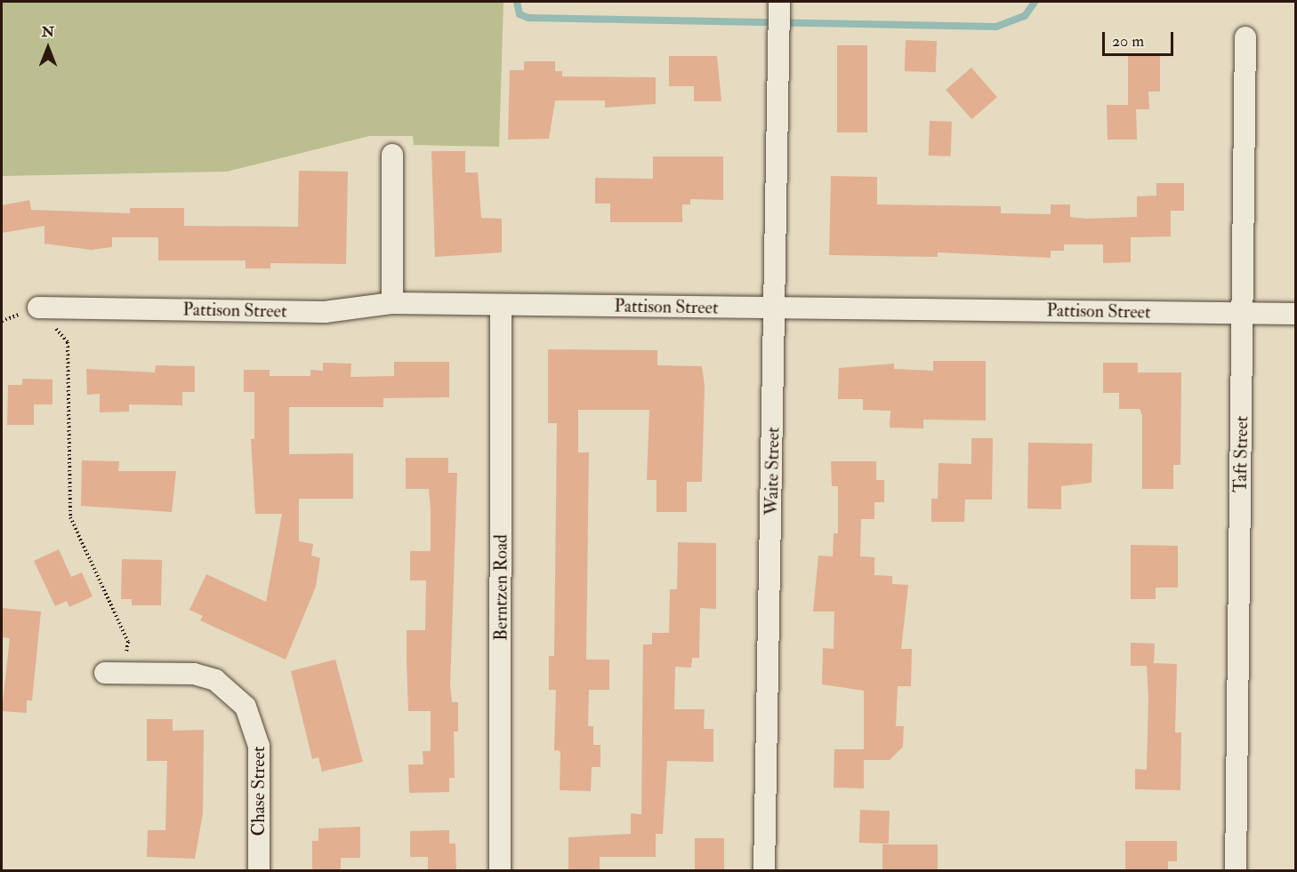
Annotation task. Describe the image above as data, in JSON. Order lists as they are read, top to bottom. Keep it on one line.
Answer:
{"streets":{"street":["Pattison Street","Taft Street","Waite Street","Berntzen Road","Chase Street"]},"crossings":[["Pattison Street","Taft Street"],["Pattison Street","Waite Street"],["Pattison Street","Berntzen Road"]],"scale_bar":"20 m","north":"top"}
